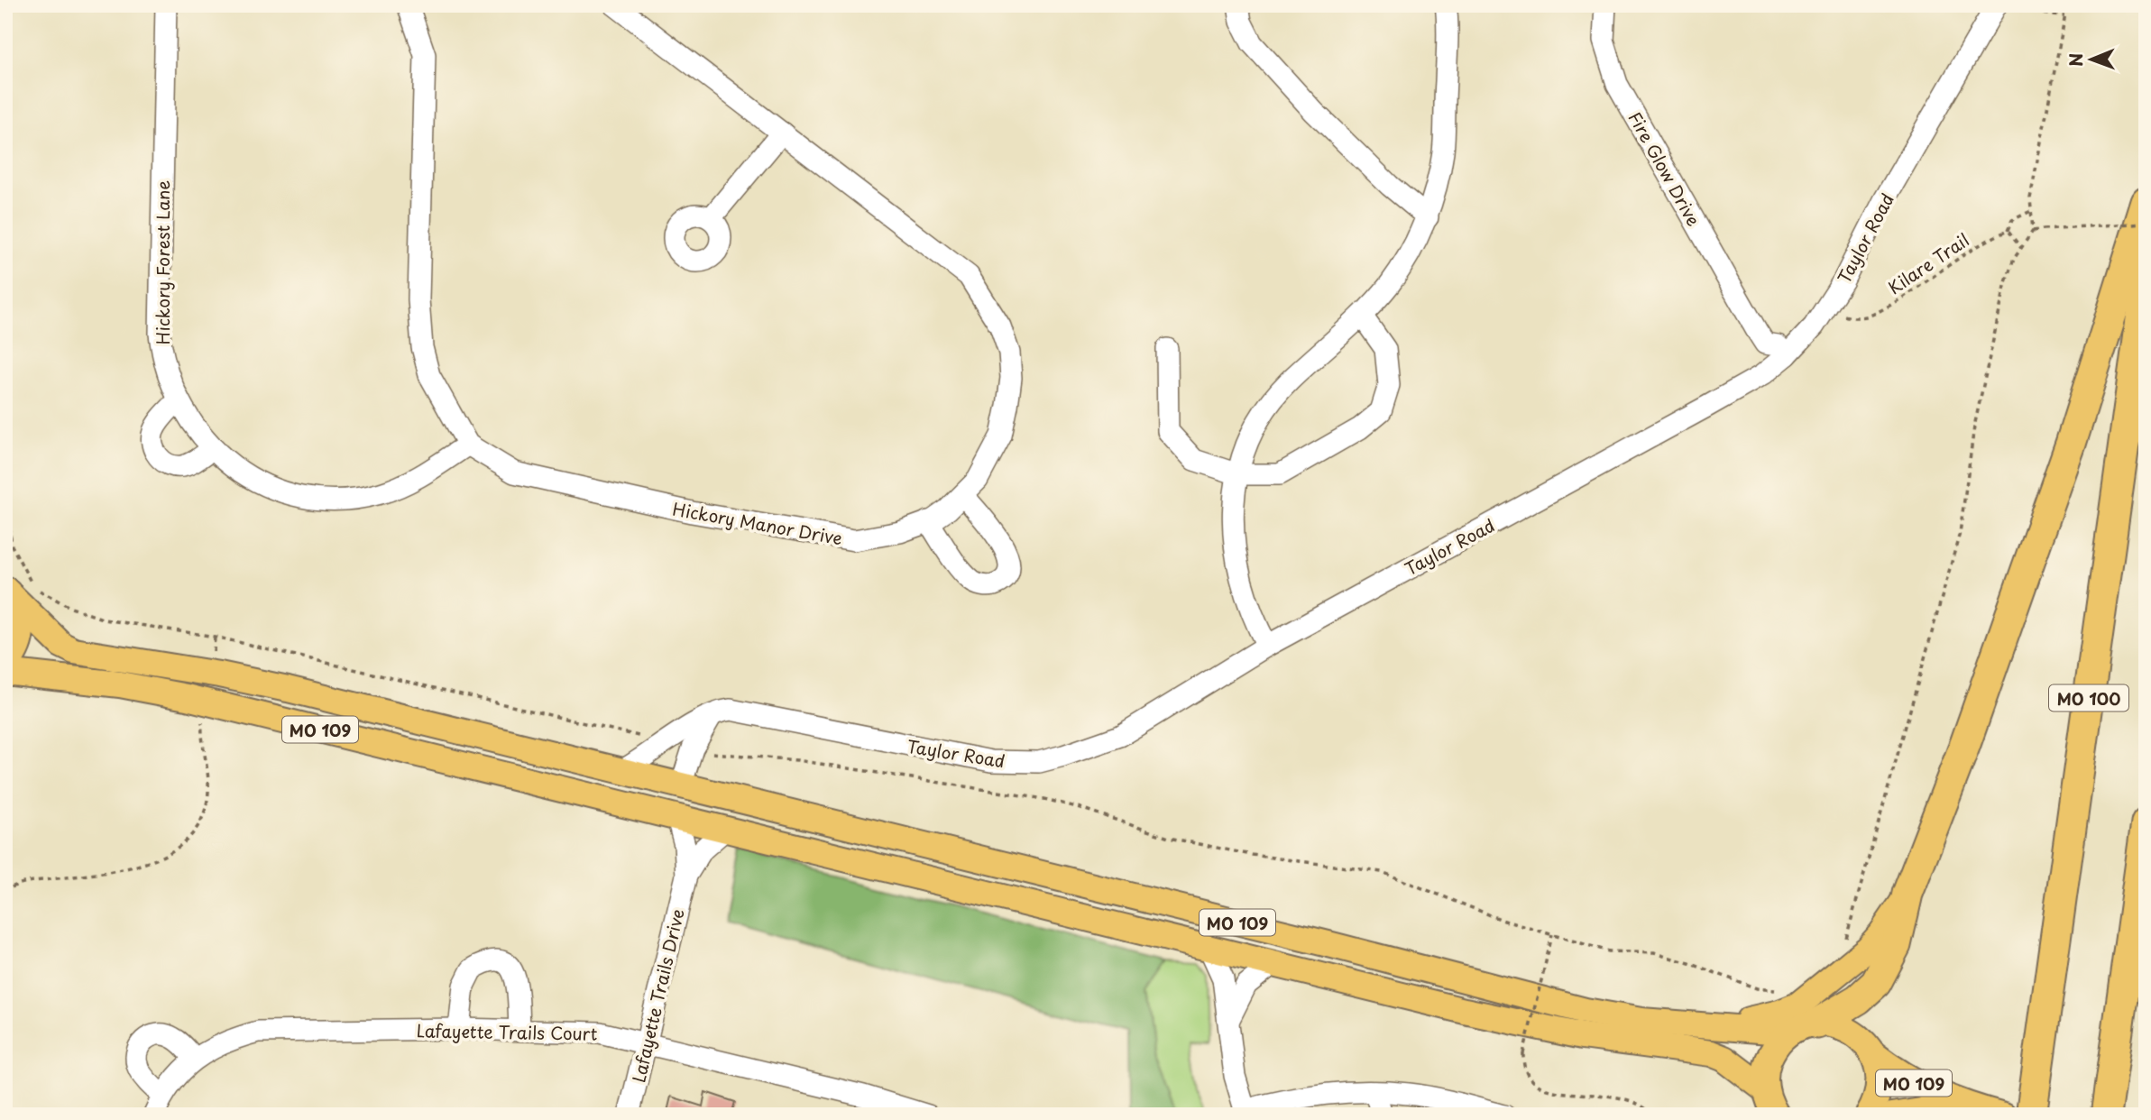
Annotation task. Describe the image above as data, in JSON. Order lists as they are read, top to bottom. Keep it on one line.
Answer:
{"streets":{"highway":["MO 100"],"main road":["MO 109"],"street":["Fire Glow Drive","Taylor Road","Hickory Forest Lane","Hickory Manor Drive","Lafayette Trails Drive","Lafayette Trails Court"],"path":["Kilare Trail"]},"crossings":[["Fire Glow Drive","Taylor Road"],["Taylor Road","MO 109"],["Hickory Forest Lane","Hickory Manor Drive"],["MO 109","Lafayette Trails Drive"],["Lafayette Trails Drive","Lafayette Trails Court"]],"north":"left"}
